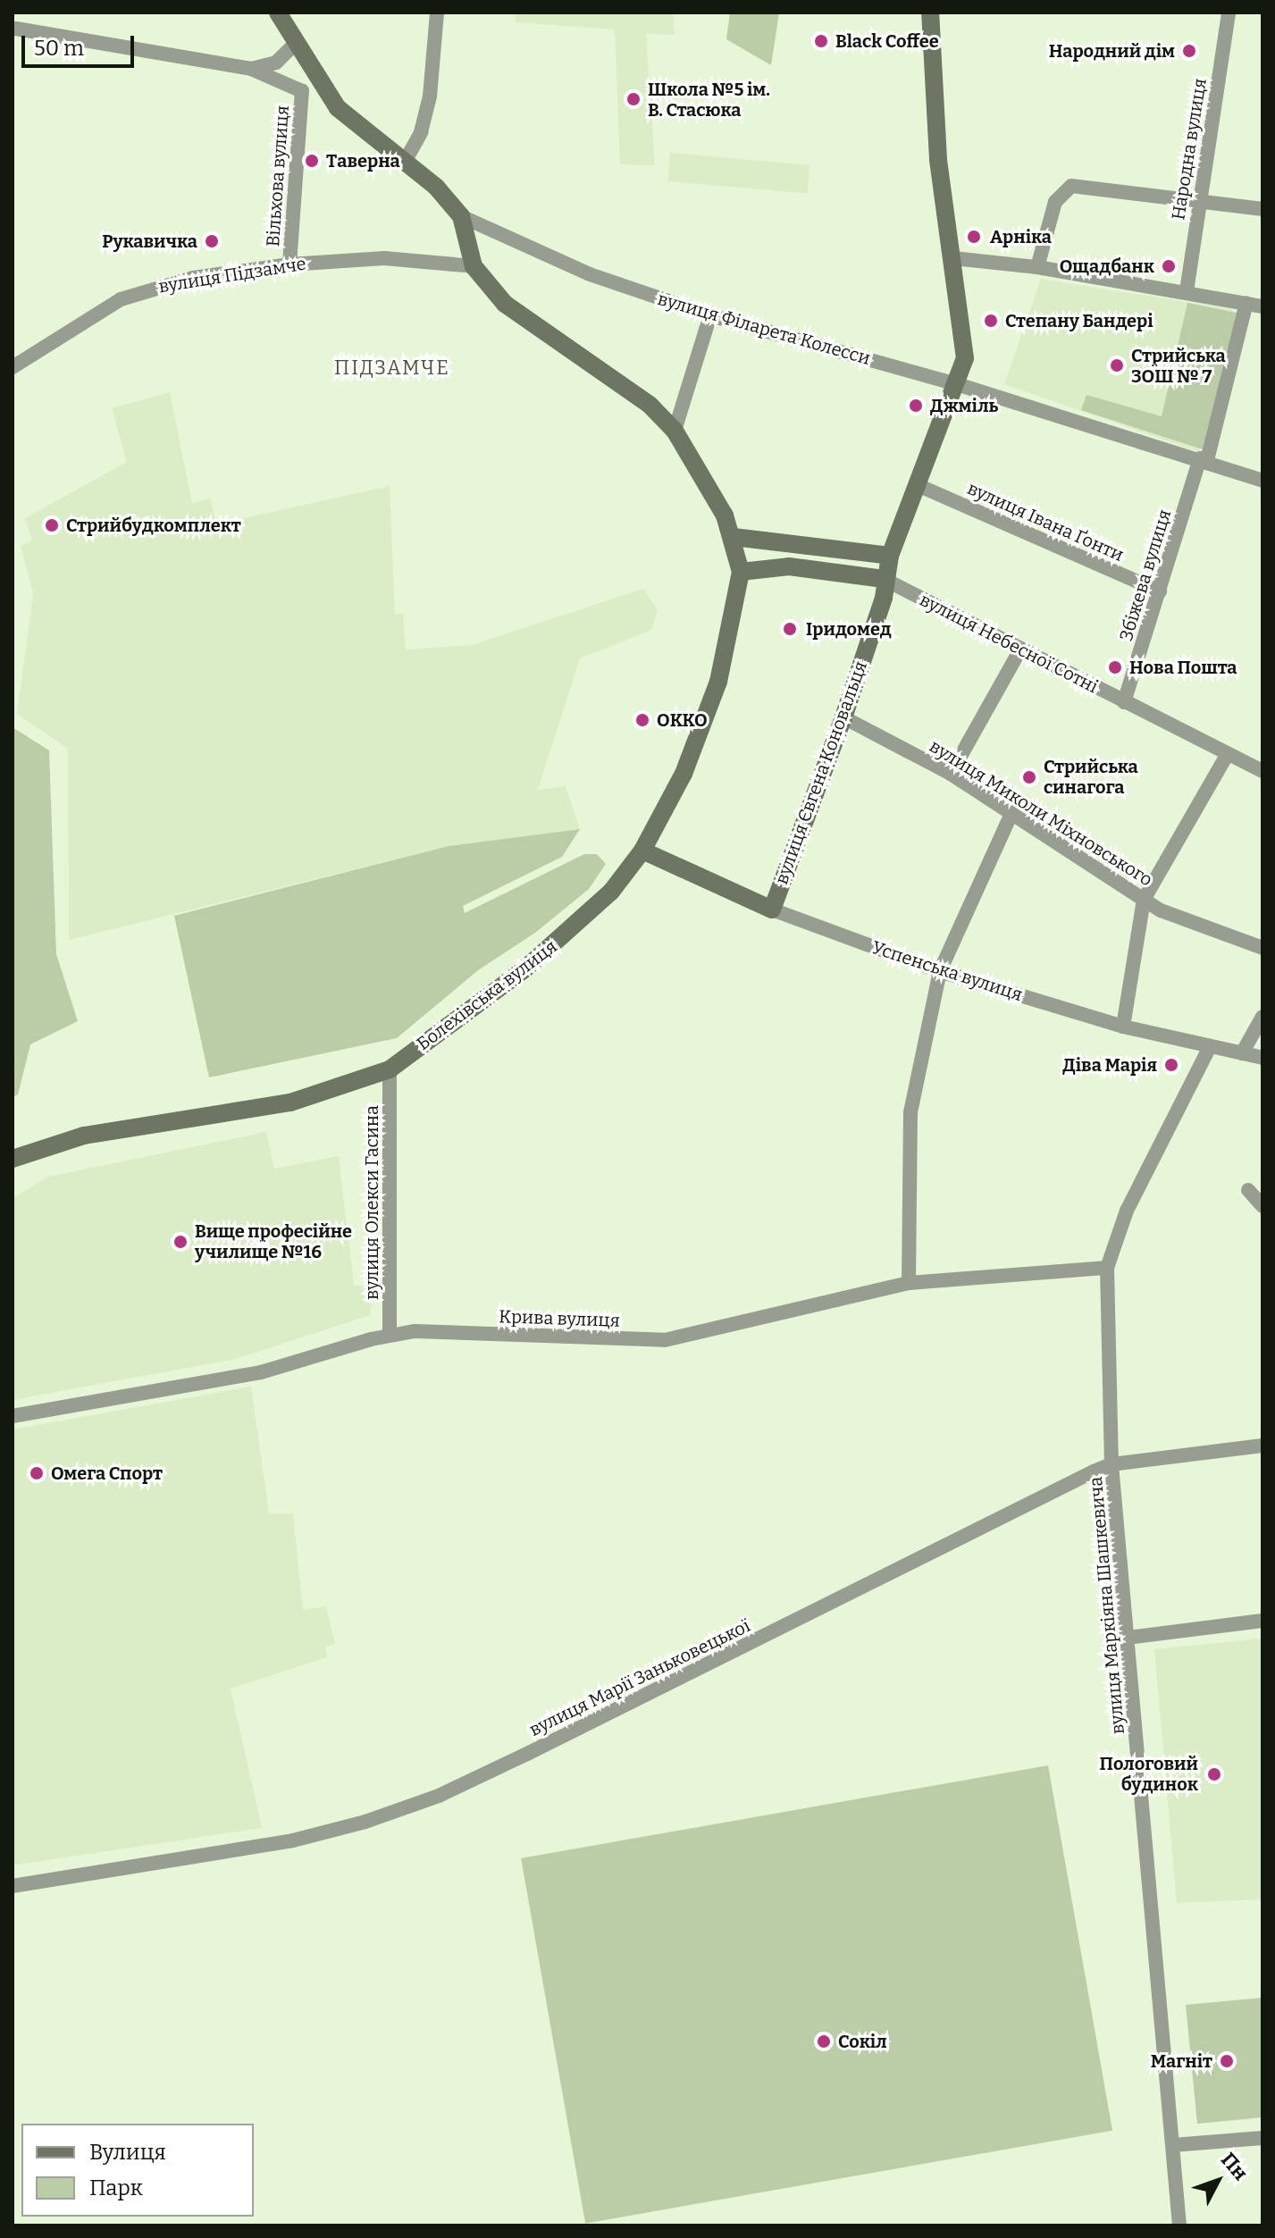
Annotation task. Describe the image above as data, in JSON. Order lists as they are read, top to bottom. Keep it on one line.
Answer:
{"streets":{"main road":["вулиця Філарета Колесси","вулиця Небесної Сотні","вулиця Євгена Коновальця","Успенська вулиця","Болехівська вулиця"],"street":["Народна вулиця","Вільхова вулиця","вулиця Підзамче","вулиця Івана Ґонти","Збіжева вулиця","вулиця Миколи Міхновського","вулиця Олекси Гасина","Крива вулиця","вулиця Маркіяна Шашкевича","вулиця Марії Заньковецької"]},"crossings":[["Вільхова вулиця","вулиця Підзамче"],["Вільхова вулиця","вулиця Філарета Колесси"],["вулиця Філарета Колесси","Збіжева вулиця"],["вулиця Філарета Колесси","вулиця Євгена Коновальця"],["вулиця Івана Ґонти","Збіжева вулиця"],["вулиця Івана Ґонти","вулиця Євгена Коновальця"],["Збіжева вулиця","вулиця Небесної Сотні"],["вулиця Небесної Сотні","вулиця Євгена Коновальця"],["вулиця Небесної Сотні","Болехівська вулиця"],["вулиця Євгена Коновальця","вулиця Миколи Міхновського"],["вулиця Євгена Коновальця","Успенська вулиця"],["Успенська вулиця","Болехівська вулиця"],["Успенська вулиця","вулиця Маркіяна Шашкевича"],["Болехівська вулиця","вулиця Олекси Гасина"],["вулиця Олекси Гасина","Крива вулиця"],["Крива вулиця","вулиця Маркіяна Шашкевича"],["вулиця Маркіяна Шашкевича","вулиця Марії Заньковецької"]],"districts":["ПІДЗАМЧЕ"],"places":["Black Coffee","Народний дім","Школа №5 ім. В. Стасюка","Tаверна","Арніка","Рукавичка","Ощадбанк","Степану Бандері","Стрийська ЗОШ № 7","Джміль","Стрийбудкомплект","Іридомед","Нова Пошта","ОККО","Стрийська синагога","Діва Марія","Вище професійне училище №16","Омега Спорт","Пологовий будинок","Сокіл","Магніт"],"legend":["Вулиця","Парк"],"scale_bar":"50 m","north":"top right"}
